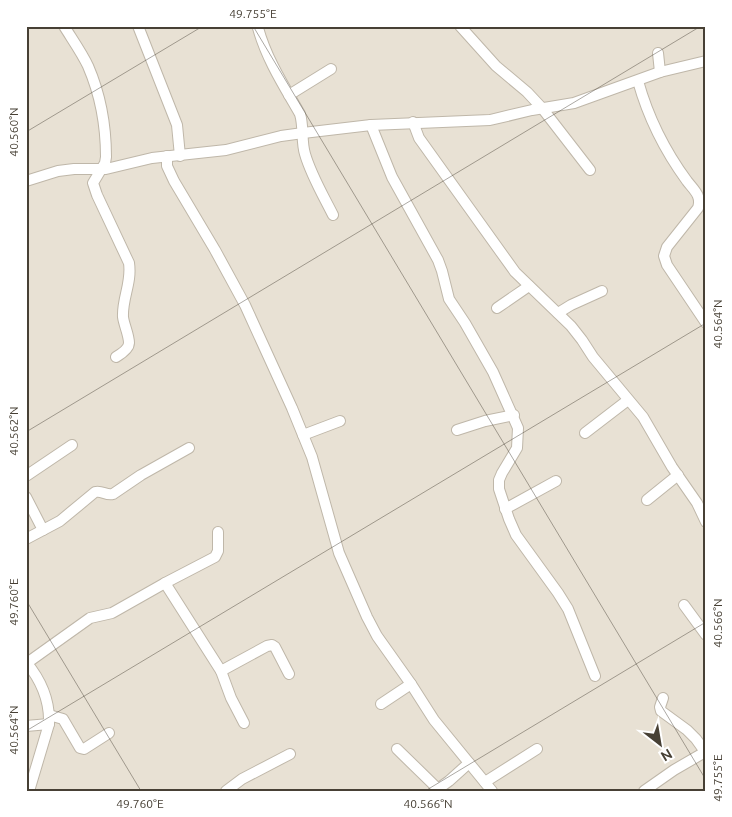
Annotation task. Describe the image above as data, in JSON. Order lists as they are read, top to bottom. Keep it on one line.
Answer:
{"north":"bottom right","coordinates":["49.755°E","40.560°N","40.564°N","40.562°N","49.760°E","40.566°N"]}
